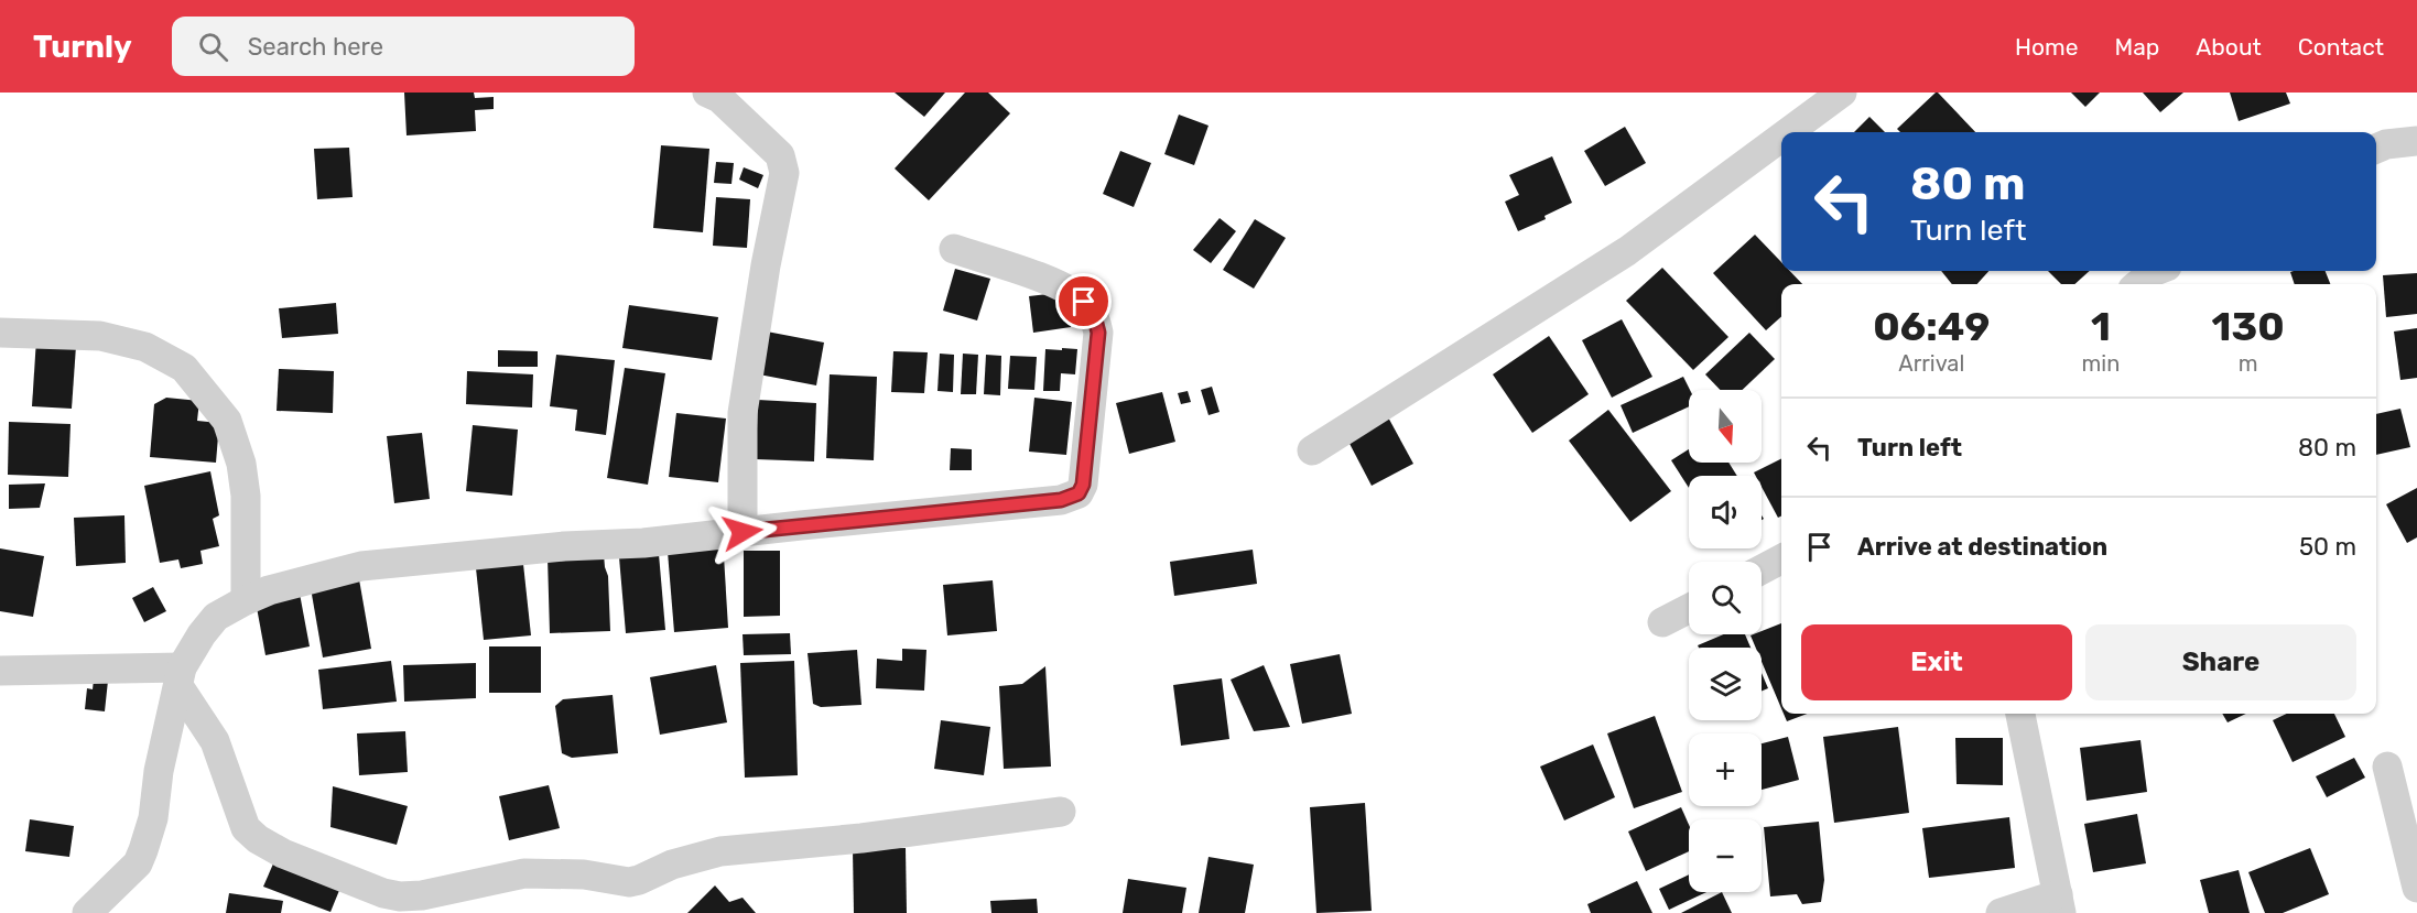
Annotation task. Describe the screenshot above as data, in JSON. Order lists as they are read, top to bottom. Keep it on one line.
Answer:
{"north":"bottom","page":{"header":"Turnly","search":"Search here","nav":["Home","Map","About","Contact"],"turn":["80 m","Turn left"],"eta":["06:49","Arrival","1","min","130","m"],"map_buttons":["+","−"],"list":[{"name":"Turn left","value":"80 m"},{"name":"Arrive at destination","value":"50 m"}],"buttons":["Exit","Share"]}}
